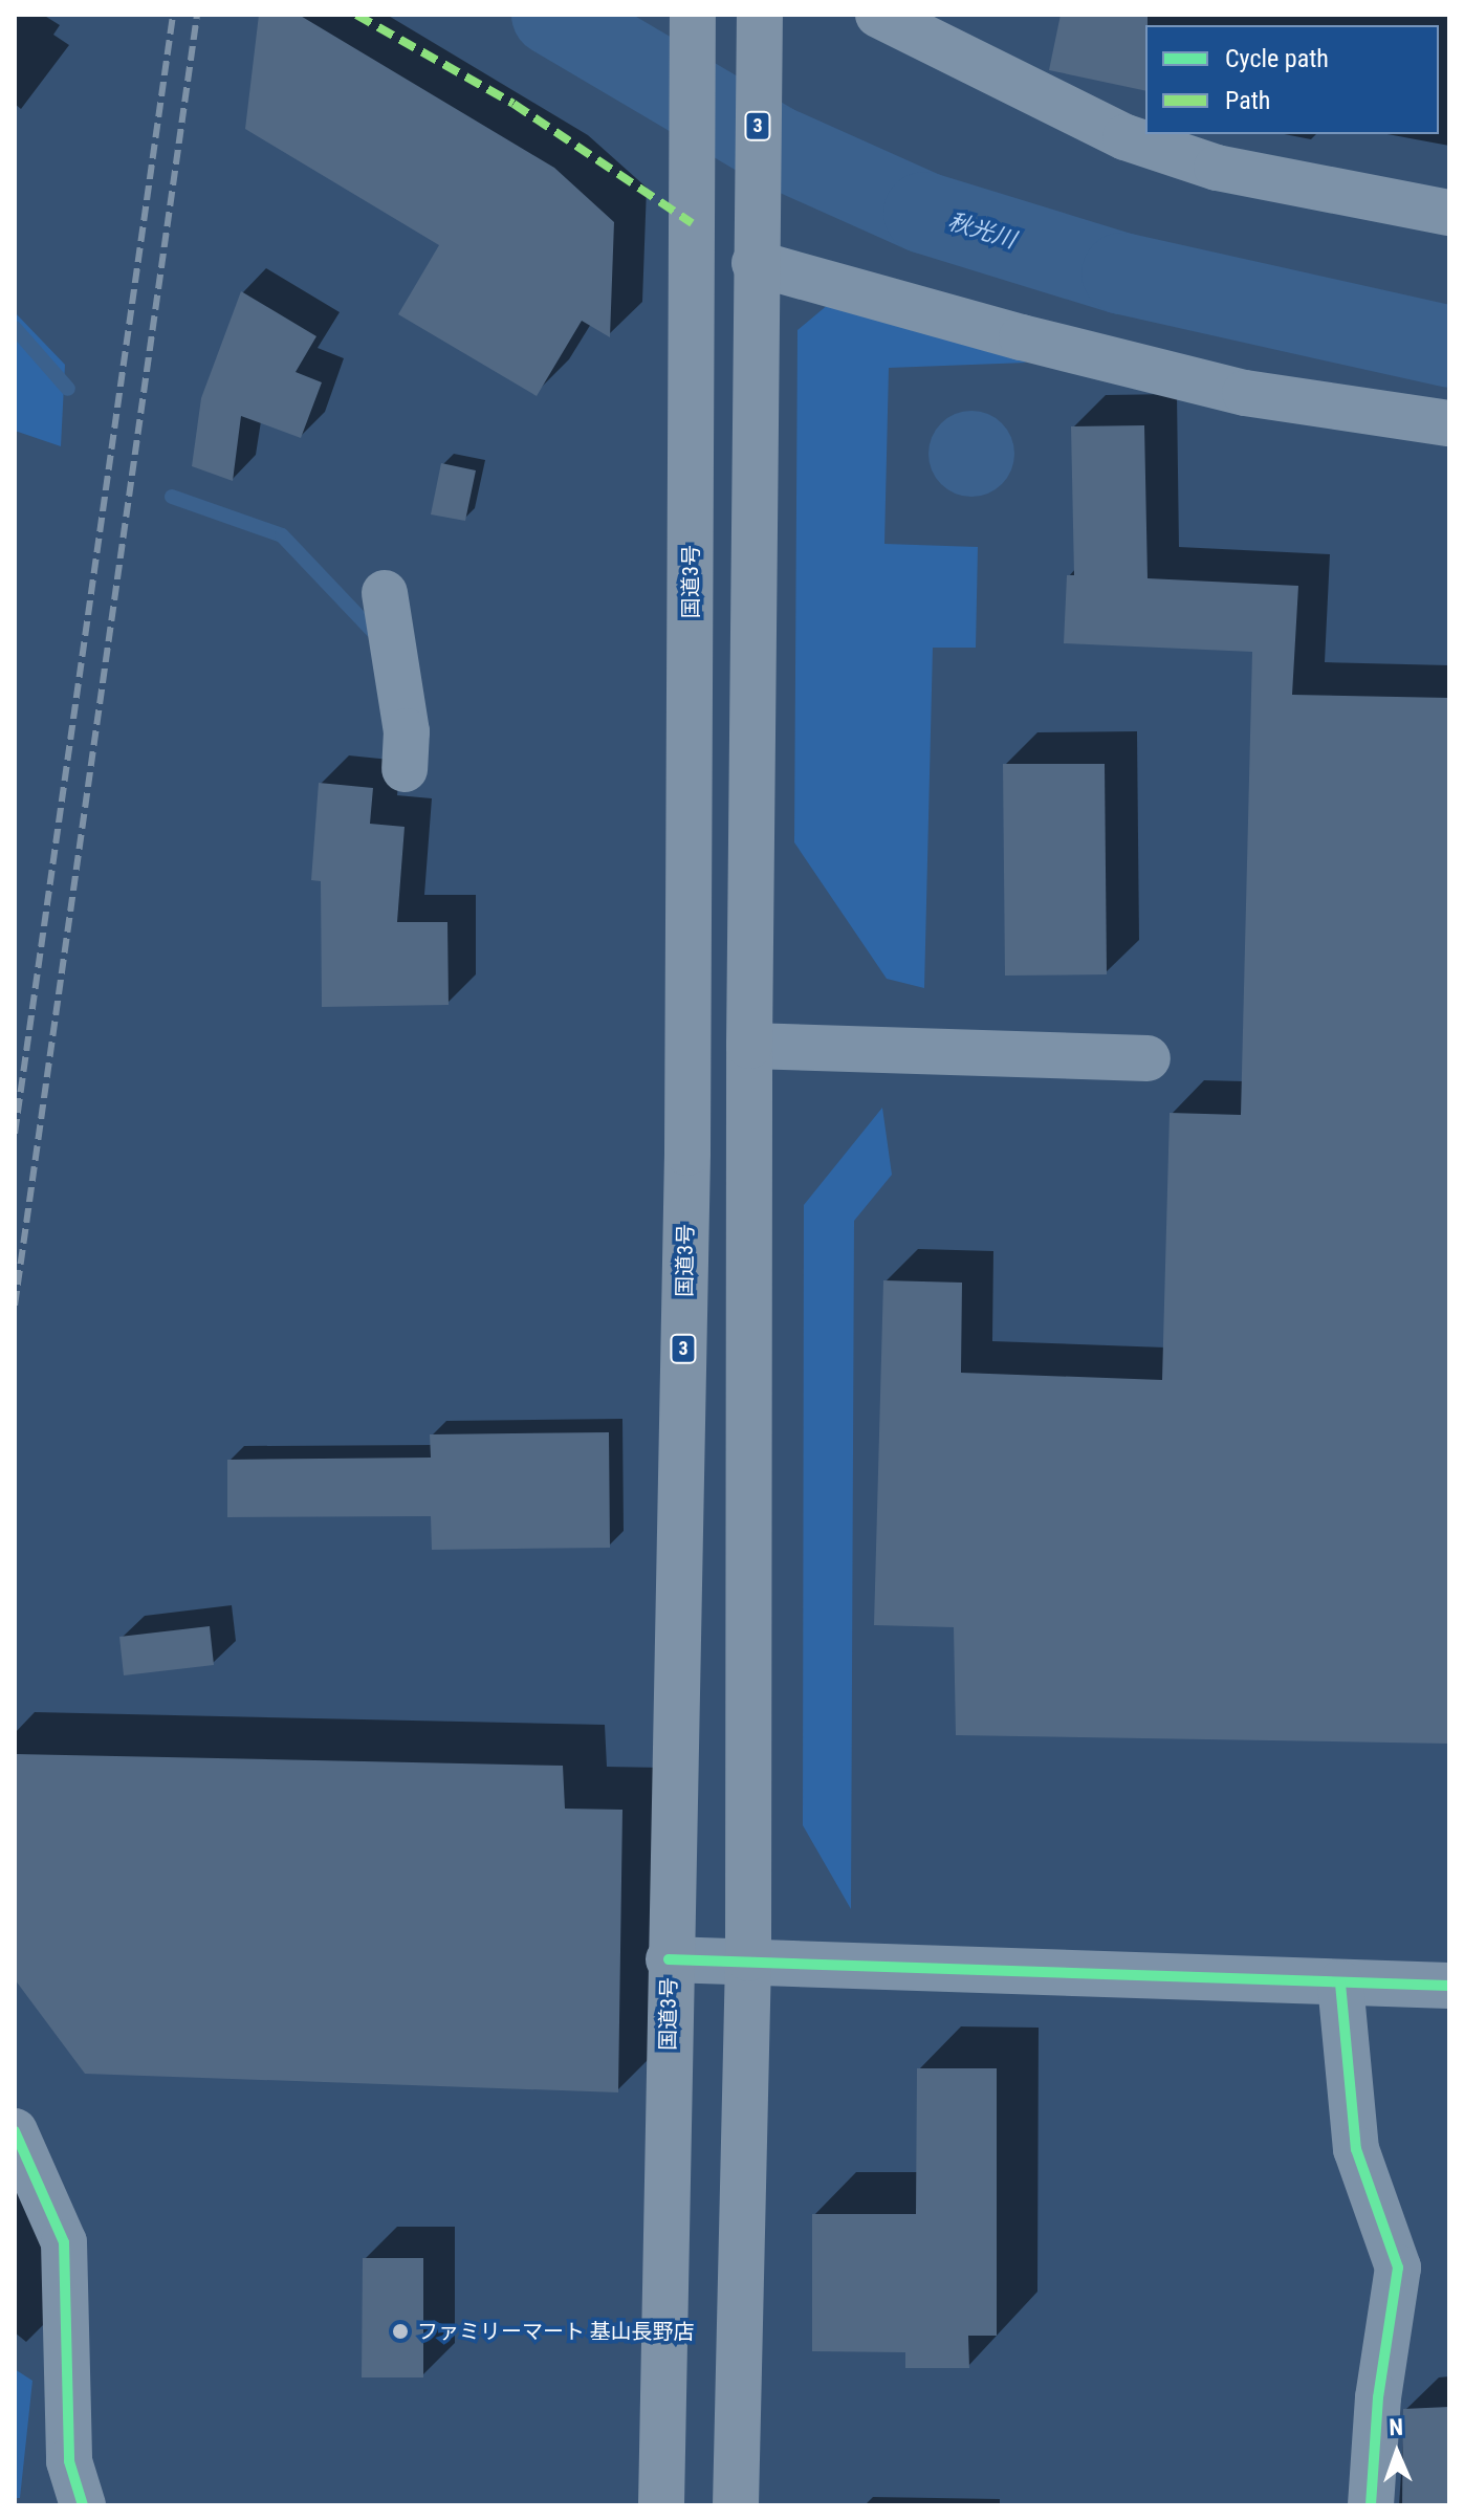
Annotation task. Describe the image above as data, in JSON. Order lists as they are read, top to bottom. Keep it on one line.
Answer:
{"streets":{"highway":["3","国道3号"]},"water":["秋光川"],"places":["ファミリーマート 基山長野店"],"legend":["Cycle path","Path"],"north":"top"}
